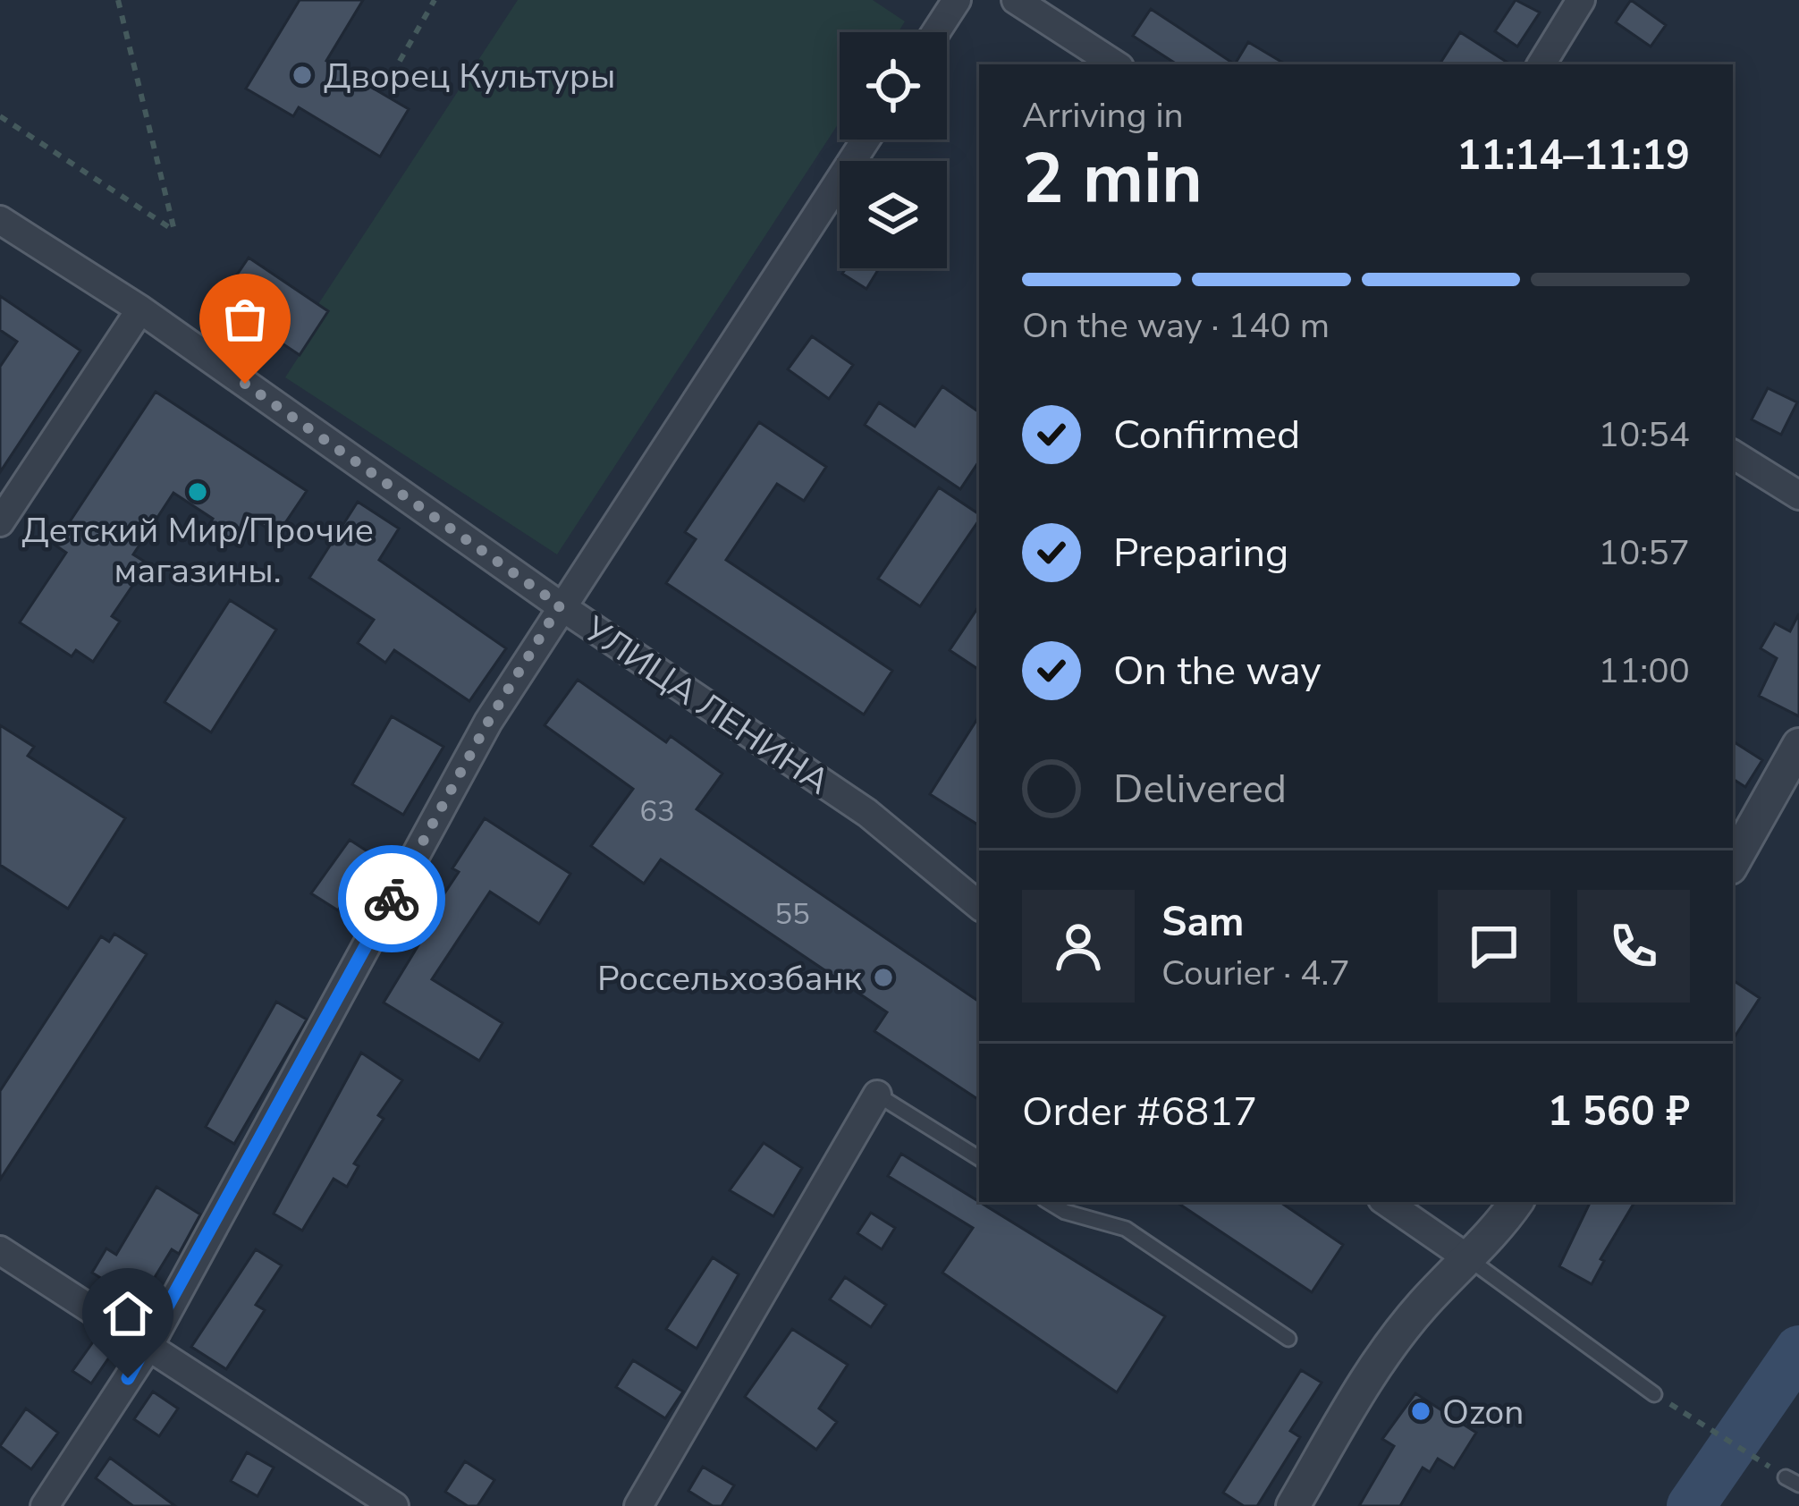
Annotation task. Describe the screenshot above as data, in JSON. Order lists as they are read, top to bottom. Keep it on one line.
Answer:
{"streets":{"street":["УЛИЦА ЛЕНИНА"]},"places":["Дворец Культуры","Детский Мир/Прочие магазины.","Россельхозбанк","Ozon"],"house_numbers":["63","55"],"page":{"heading":["2 min","Arriving in","11:14–11:19"],"panel":["Sam","Courier · 4.7","Order #6817","1 560 ₽"],"bar":"On the way · 140 m","list":[["Confirmed","10:54"],["Preparing","10:57"],["On the way","11:00"],"Delivered"]}}
